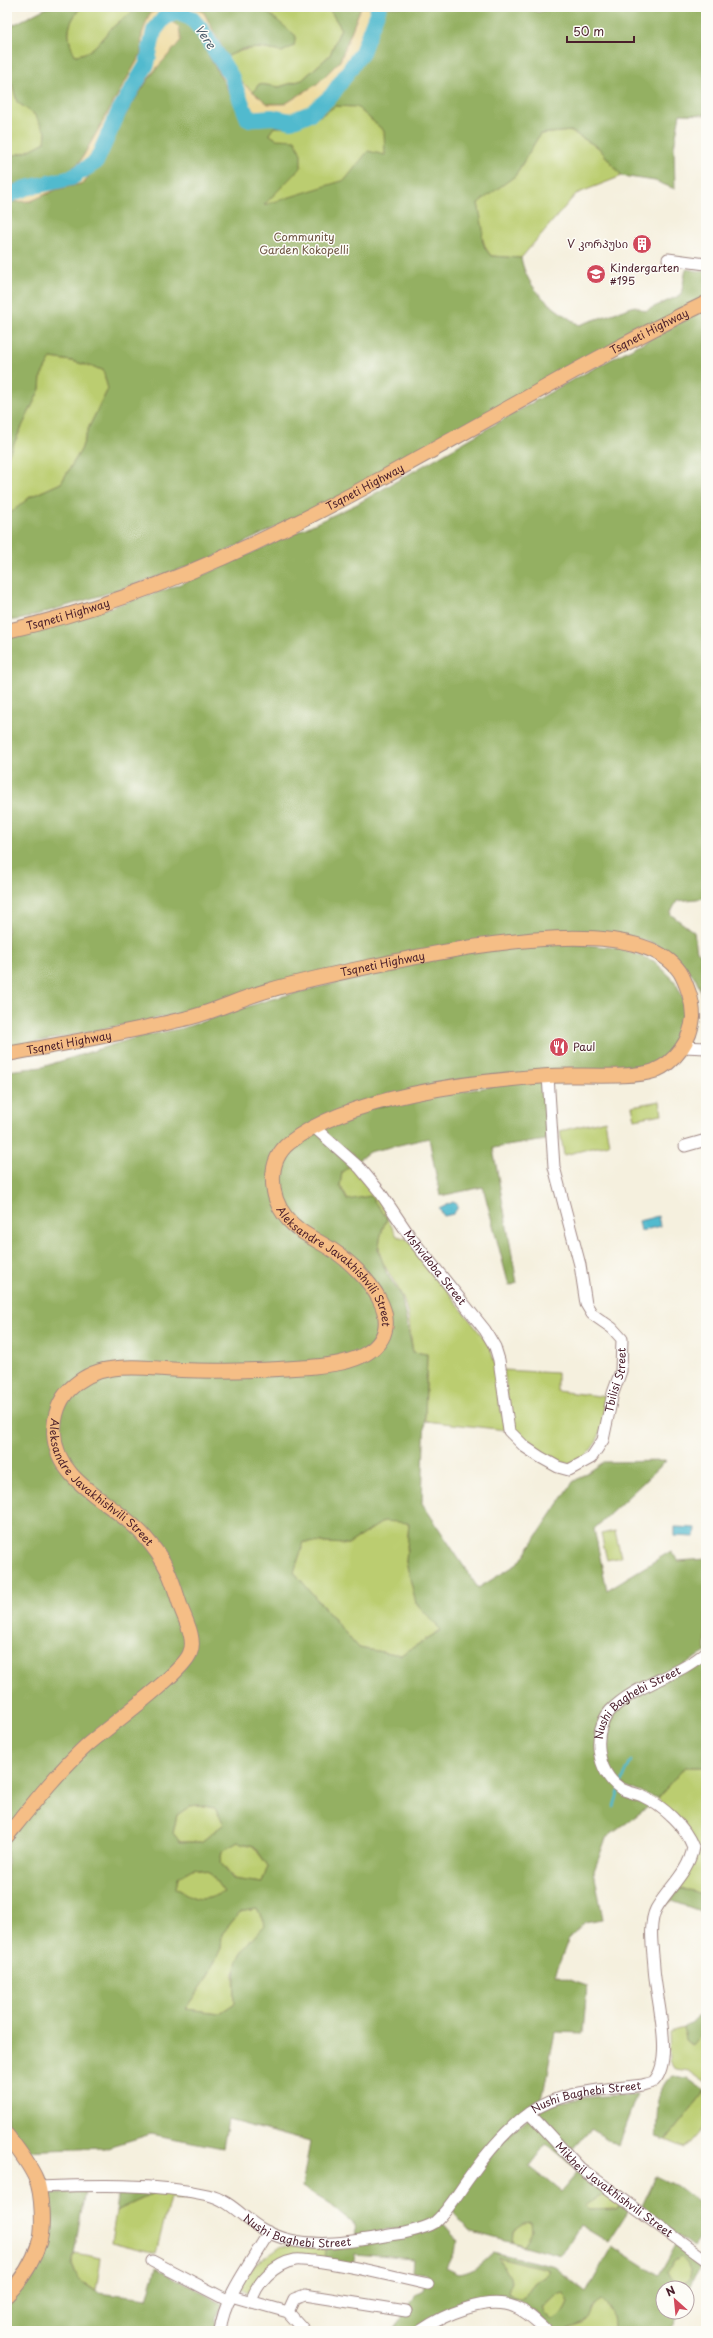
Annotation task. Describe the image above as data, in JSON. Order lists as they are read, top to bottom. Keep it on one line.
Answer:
{"streets":{"main road":["Tsqneti Highway","Aleksandre Javakhishvili Street"],"street":["Mshvidoba Street","Tbilisi Street","Nushi Baghebi Street","Mikheil Javakhishvili Street"]},"crossings":[["Tsqneti Highway","Aleksandre Javakhishvili Street"],["Aleksandre Javakhishvili Street","Mshvidoba Street"],["Aleksandre Javakhishvili Street","Tbilisi Street"],["Mshvidoba Street","Tbilisi Street"],["Nushi Baghebi Street","Mikheil Javakhishvili Street"]],"water":["Vere"],"parks":["Community Garden Kokopelli"],"places":{"building":["V კორპუსი"],"school or university":["Kindergarten #195"],"restaurant":["Paul"]},"scale_bar":"50 m","north":"top left"}
